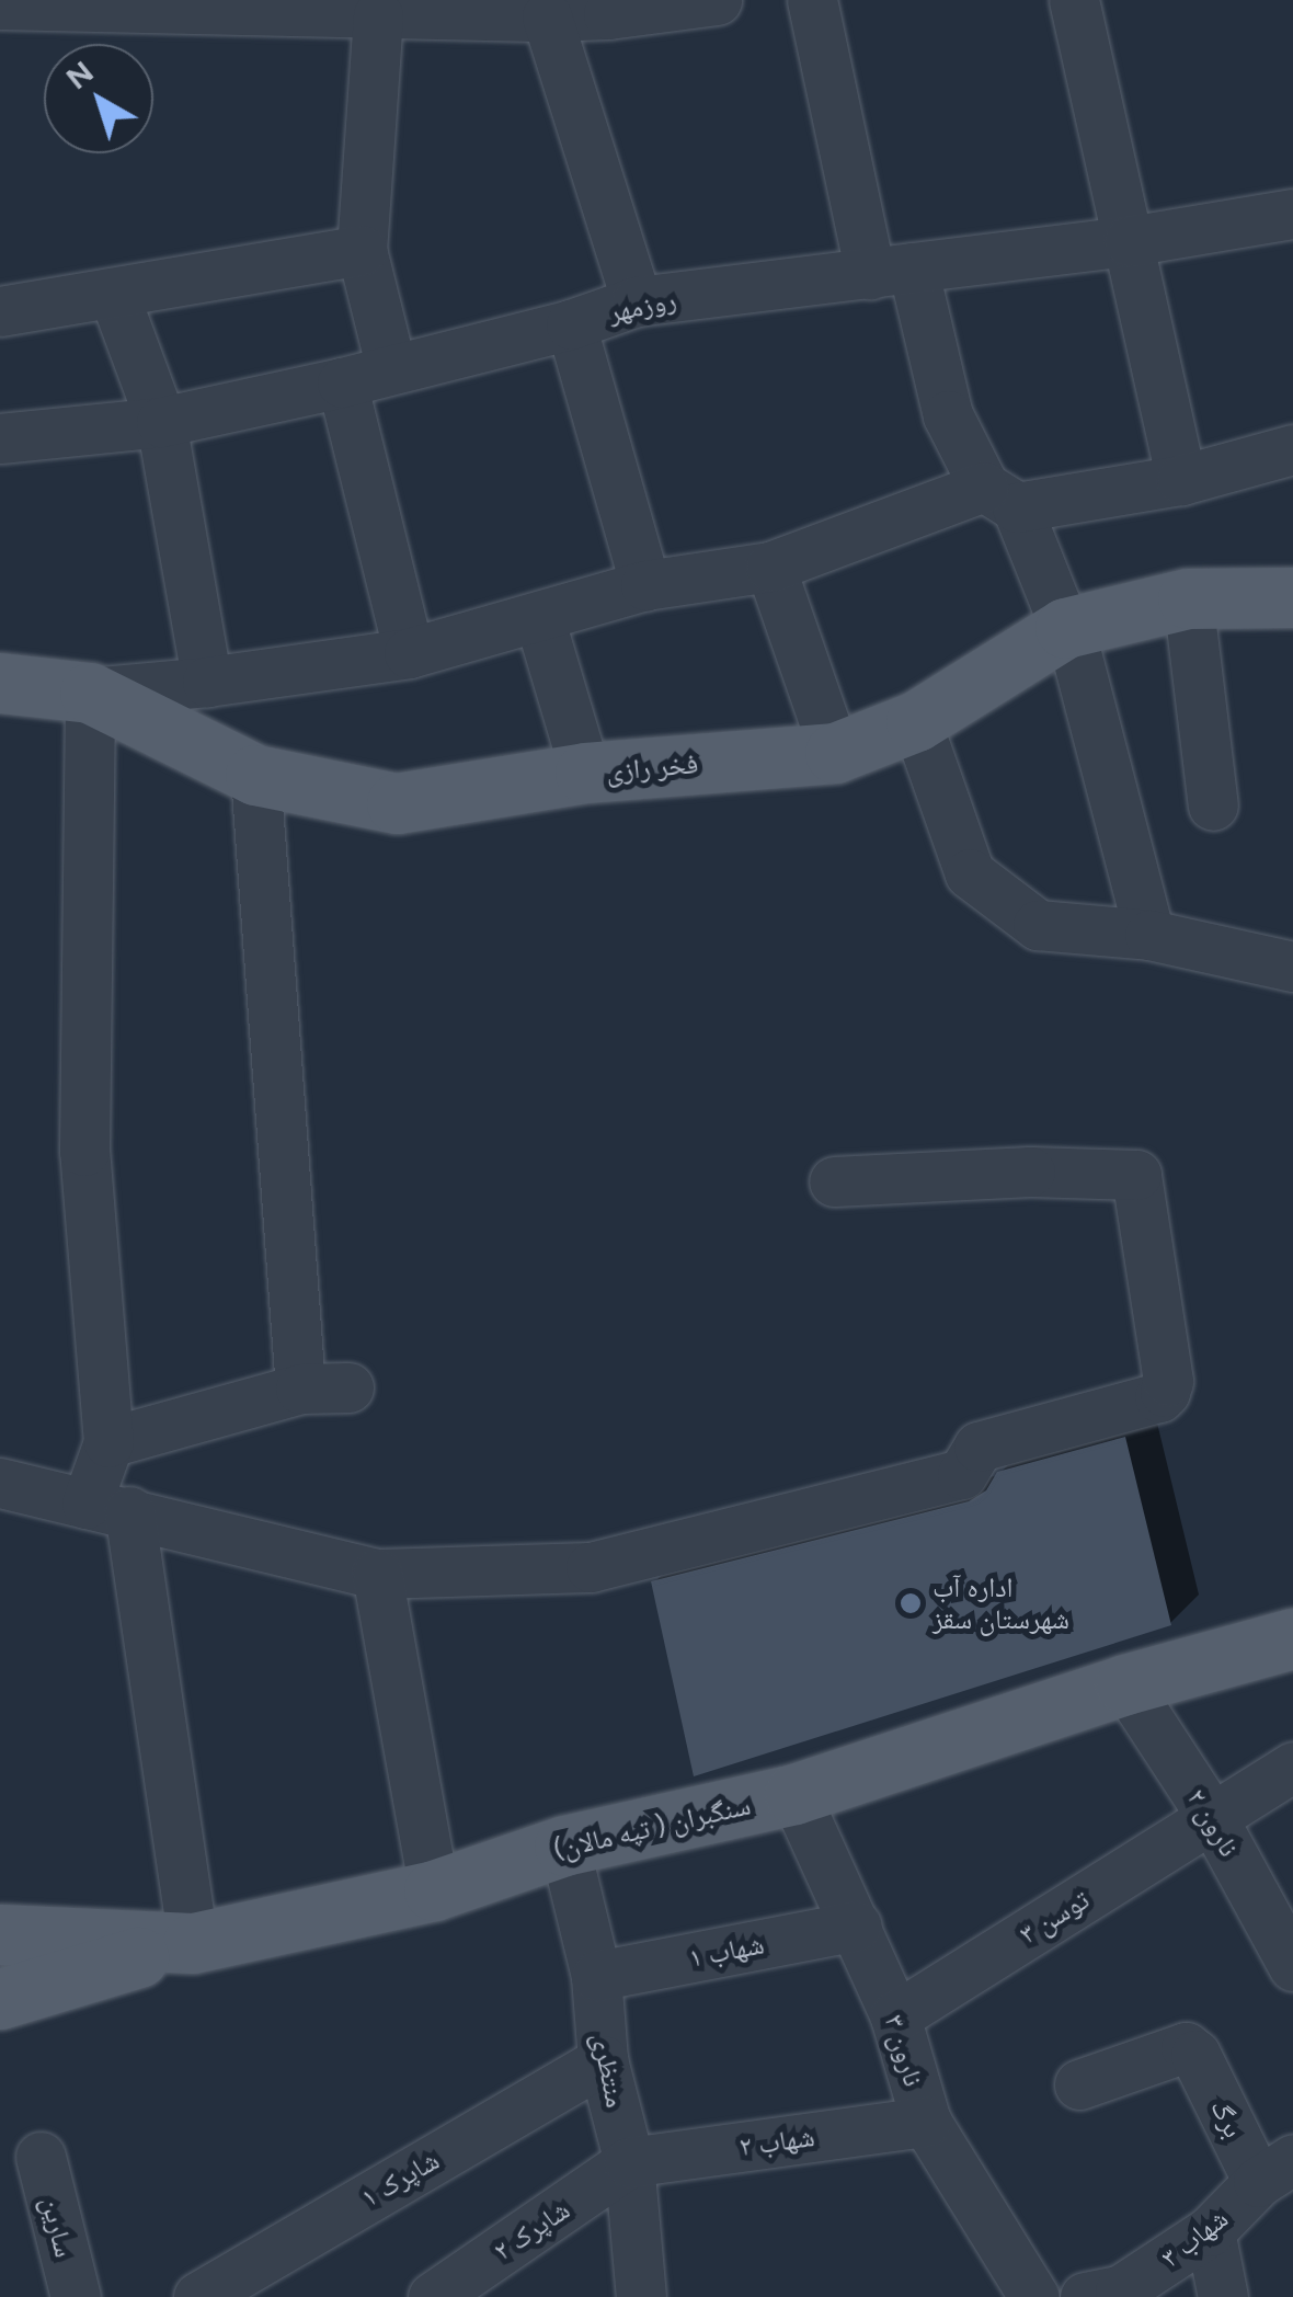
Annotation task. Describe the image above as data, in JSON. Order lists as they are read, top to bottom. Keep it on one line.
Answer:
{"streets":{"main road":["فخر رازی","سنگبران ( تپه مالان)"],"street":["روزمهر","نارون ۲","توسن ۳","شهاب ۱","نارون ۳","منتظری","برگ","شهاب ۲","شاپرک ۱","سارین","شاپرک ۲","شهاب ۳"]},"crossings":[["نارون ۲","سنگبران ( تپه مالان)"],["نارون ۲","توسن ۳"],["سنگبران ( تپه مالان)","نارون ۳"],["سنگبران ( تپه مالان)","منتظری"],["توسن ۳","نارون ۳"],["شهاب ۱","نارون ۳"],["شهاب ۱","منتظری"],["نارون ۳","شهاب ۲"],["منتظری","شهاب ۲"],["منتظری","شاپرک ۱"],["منتظری","شاپرک ۲"],["برگ","شهاب ۳"],["شهاب ۲","شاپرک ۲"]],"places":["اداره آب شهرستان سقز"],"north":"top left"}
